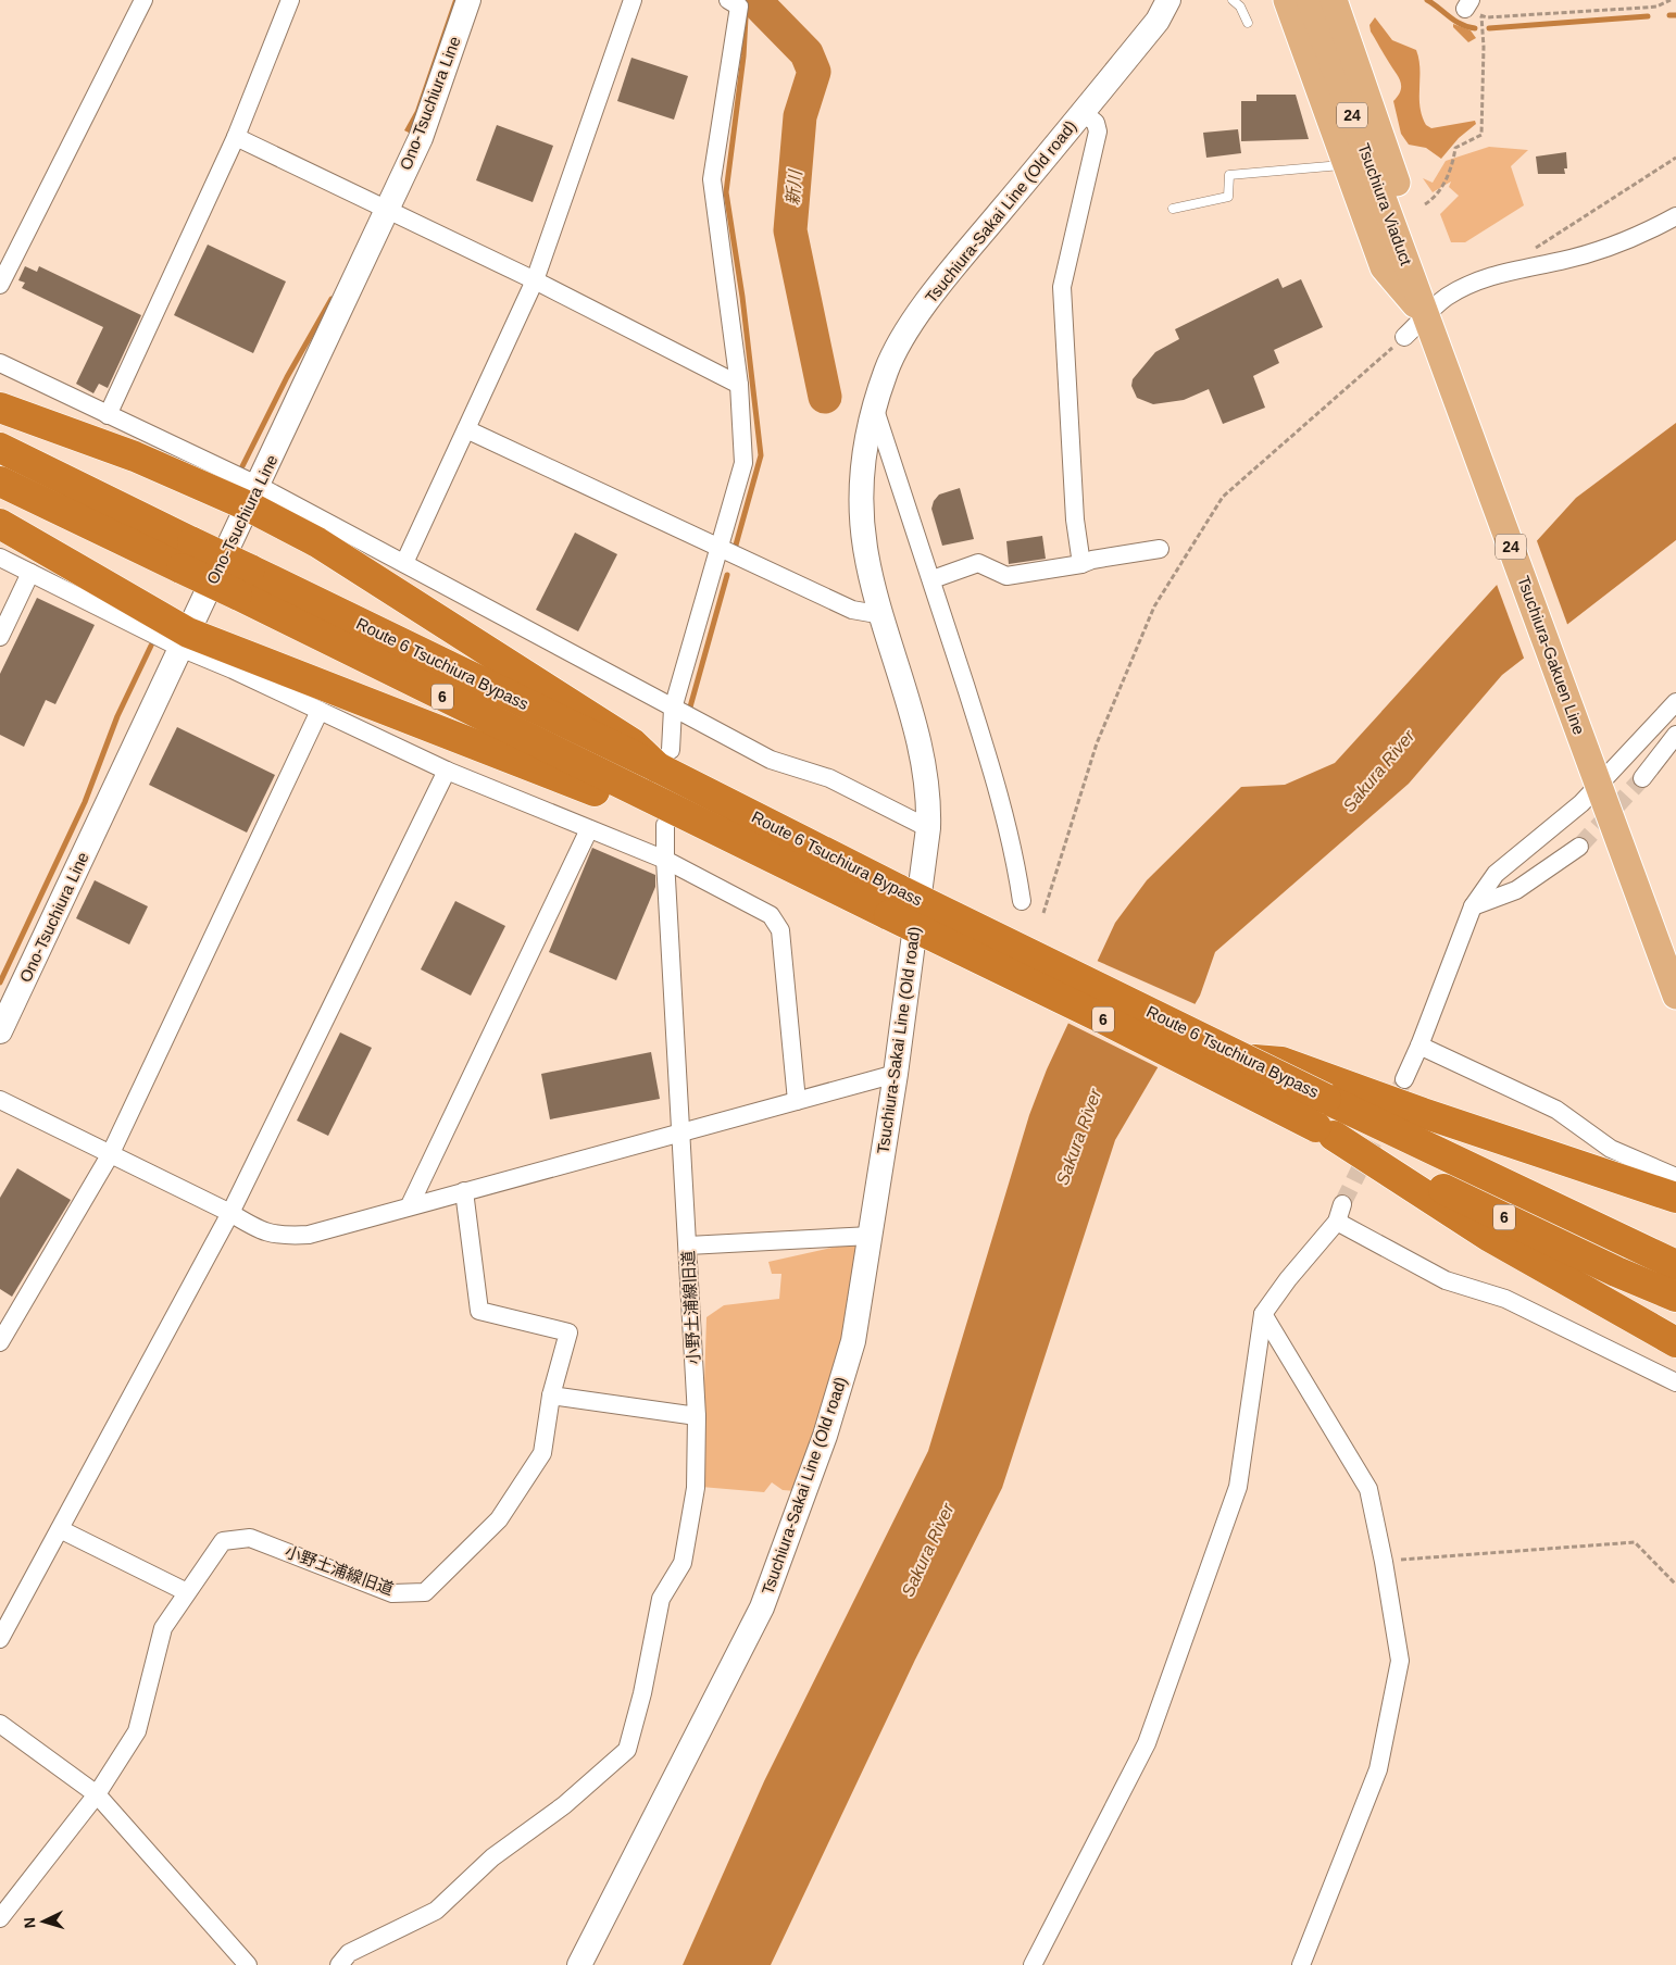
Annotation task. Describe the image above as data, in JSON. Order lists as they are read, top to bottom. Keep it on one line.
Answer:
{"streets":{"highway":["Route 6 Tsuchiura Bypass","6"],"main road":["24","Tsuchiura Viaduct","Tsuchiura-Gakuen Line"],"street":["Ono-Tsuchiura Line","Tsuchiura-Sakai Line (Old road)","小野土浦線旧道"]},"crossings":[["Tsuchiura Viaduct","Tsuchiura-Gakuen Line"]],"water":["新川","Sakura River"],"north":"left"}
